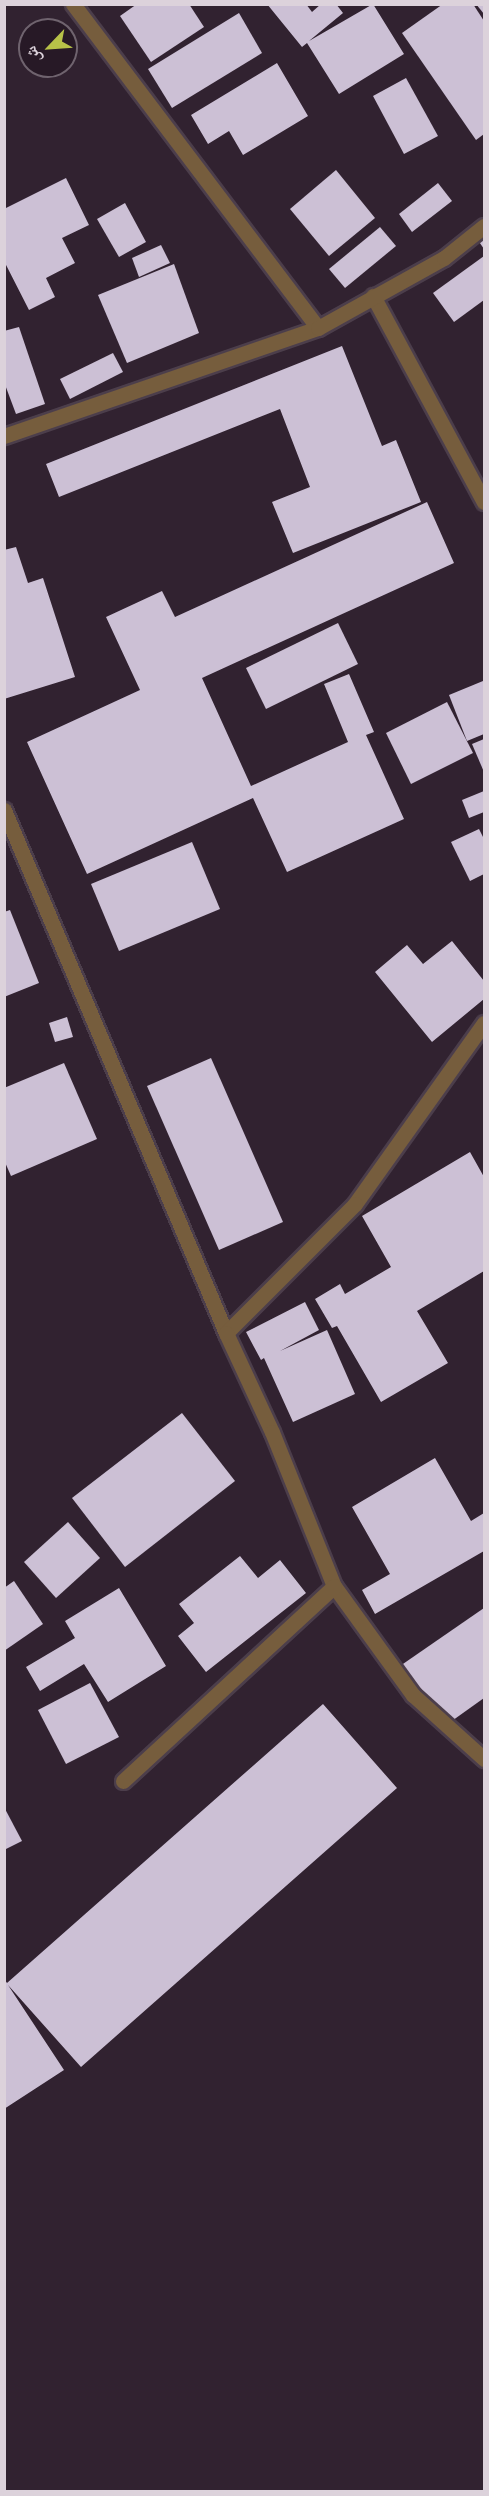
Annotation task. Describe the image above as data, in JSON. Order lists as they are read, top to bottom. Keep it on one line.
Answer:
{"north":"bottom left"}
